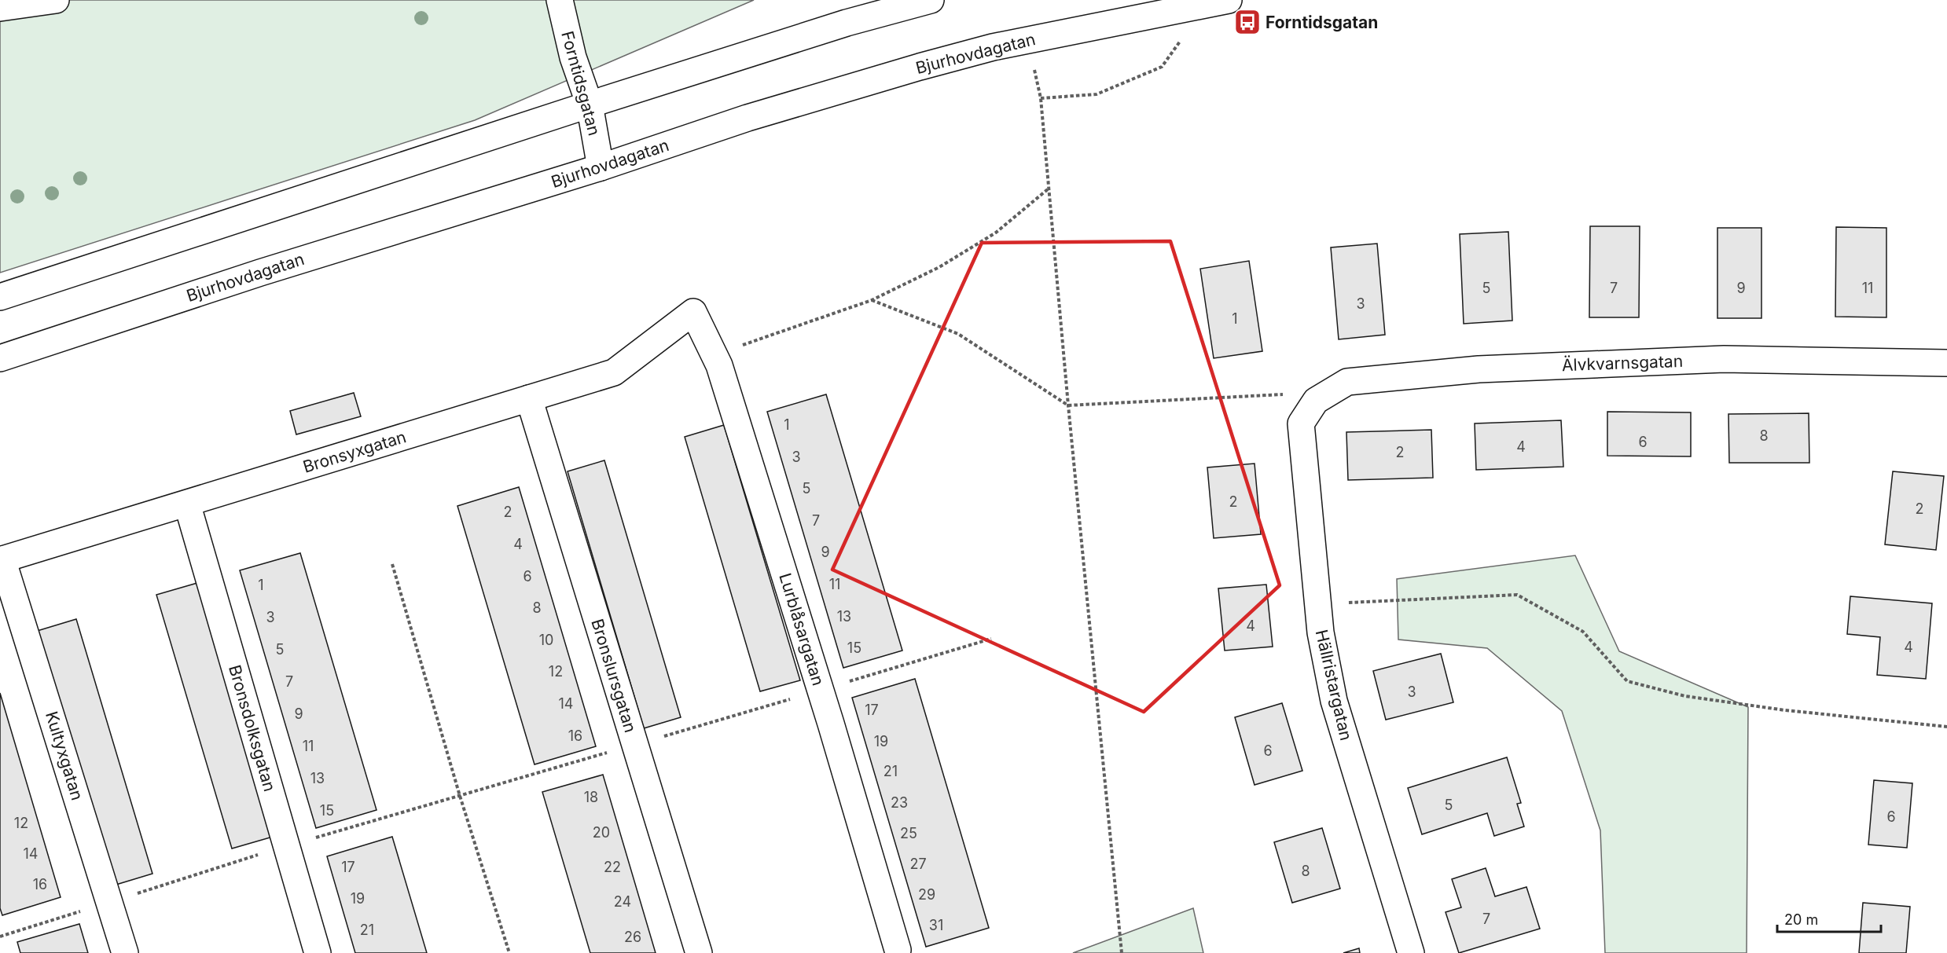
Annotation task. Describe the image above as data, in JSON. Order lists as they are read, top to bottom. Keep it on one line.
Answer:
{"streets":{"street":["Bjurhovdagatan","Forntidsgatan","Älvkvarnsgatan","Bronsyxgatan","Lurblåsargatan","Bronslursgatan","Hällristargatan","Bronsdolksgatan","Kultyxgatan"]},"crossings":[["Bjurhovdagatan","Forntidsgatan"],["Älvkvarnsgatan","Hällristargatan"],["Bronsyxgatan","Lurblåsargatan"],["Bronsyxgatan","Bronslursgatan"],["Bronsyxgatan","Bronsdolksgatan"],["Bronsyxgatan","Kultyxgatan"]],"places":{"bus stop":["Forntidsgatan"]},"house_numbers":["5","7","9","11","3","1","1","8","6","4","2","3","5","2","2","2","7","4","9","6","11","1","8","13","3","4","10","4","15","5","12","7","3","14","17","9","16","19","11","6","21","13","18","23","5","15","6","12","20","25","14","27","17","22","8","16","29","19","24","7","31","21","26"],"scale_bar":"20 m"}
